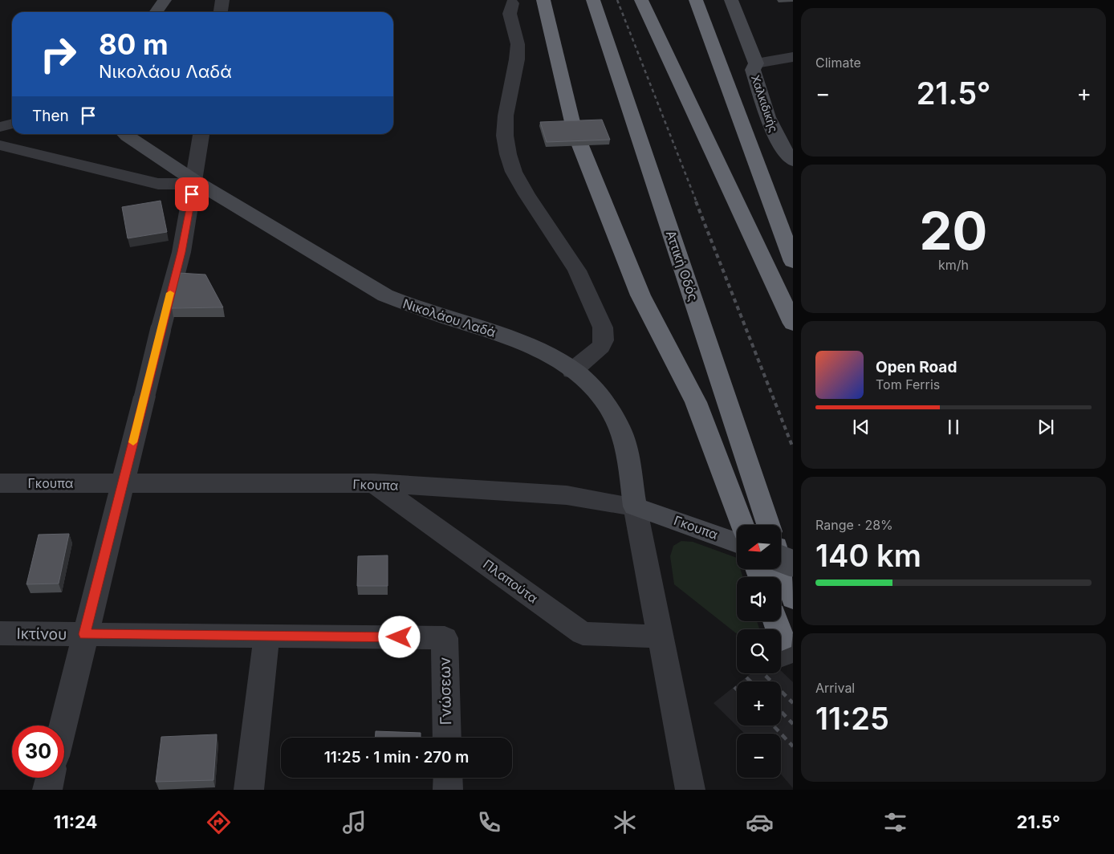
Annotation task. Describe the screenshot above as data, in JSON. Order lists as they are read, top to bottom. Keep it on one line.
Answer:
{"streets":{"highway":["Αττική Οδός"],"street":["Χαλκιδικής","Νικολάου Λαδά","Γκουπα","Πλαπούτα","Ικτίνου","Γνώσεων"]},"crossings":[["Νικολάου Λαδά","Γκουπα"],["Γκουπα","Πλαπούτα"],["Ικτίνου","Γνώσεων"]],"north":"left","page":{"tile":["Climate",["20","km/h"],["Range · 28%","140 km"],["Arrival","11:25"]],"turn":["80 m","Νικολάου Λαδά"],"heat":["−","21.5°","+"],"then":"Then","song":["Open Road","Tom Ferris"],"map_buttons":["+","−"],"limit":"30","trip":"11:25 · 1 min · 270 m","tabs":["11:24","21.5°"]}}
